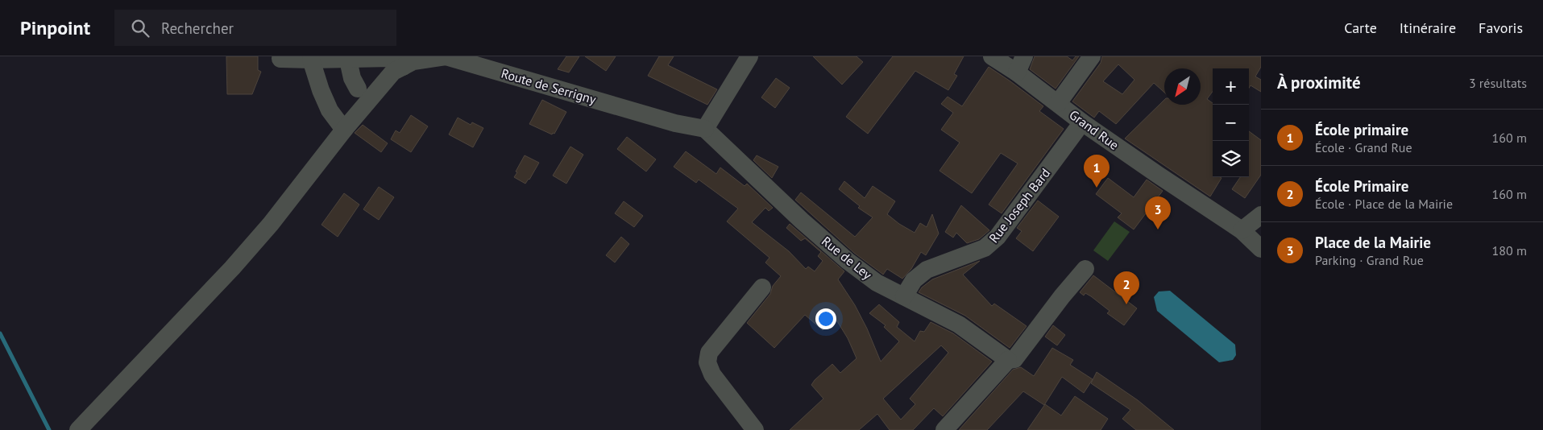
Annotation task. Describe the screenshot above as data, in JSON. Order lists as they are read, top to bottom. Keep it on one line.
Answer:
{"streets":{"street":["Route de Serrigny","Grand Rue","Rue Joseph Bard","Rue de Ley"]},"crossings":[["Route de Serrigny","Rue de Ley"],["Grand Rue","Rue Joseph Bard"],["Rue Joseph Bard","Rue de Ley"]],"north":"bottom left","page":{"header":"Pinpoint","search":"Rechercher","nav":["Carte","Itinéraire","Favoris"],"heading":["À proximité","3 résultats"],"map_buttons":["+","−"],"list":[{"mark":"1","name":"École primaire","note":"École · Grand Rue","value":"160 m"},{"mark":"2","name":"École Primaire","note":"École · Place de la Mairie","value":"160 m"},{"mark":"3","name":"Place de la Mairie","note":"Parking · Grand Rue","value":"180 m"}],"pins":["1","3","2"]}}
